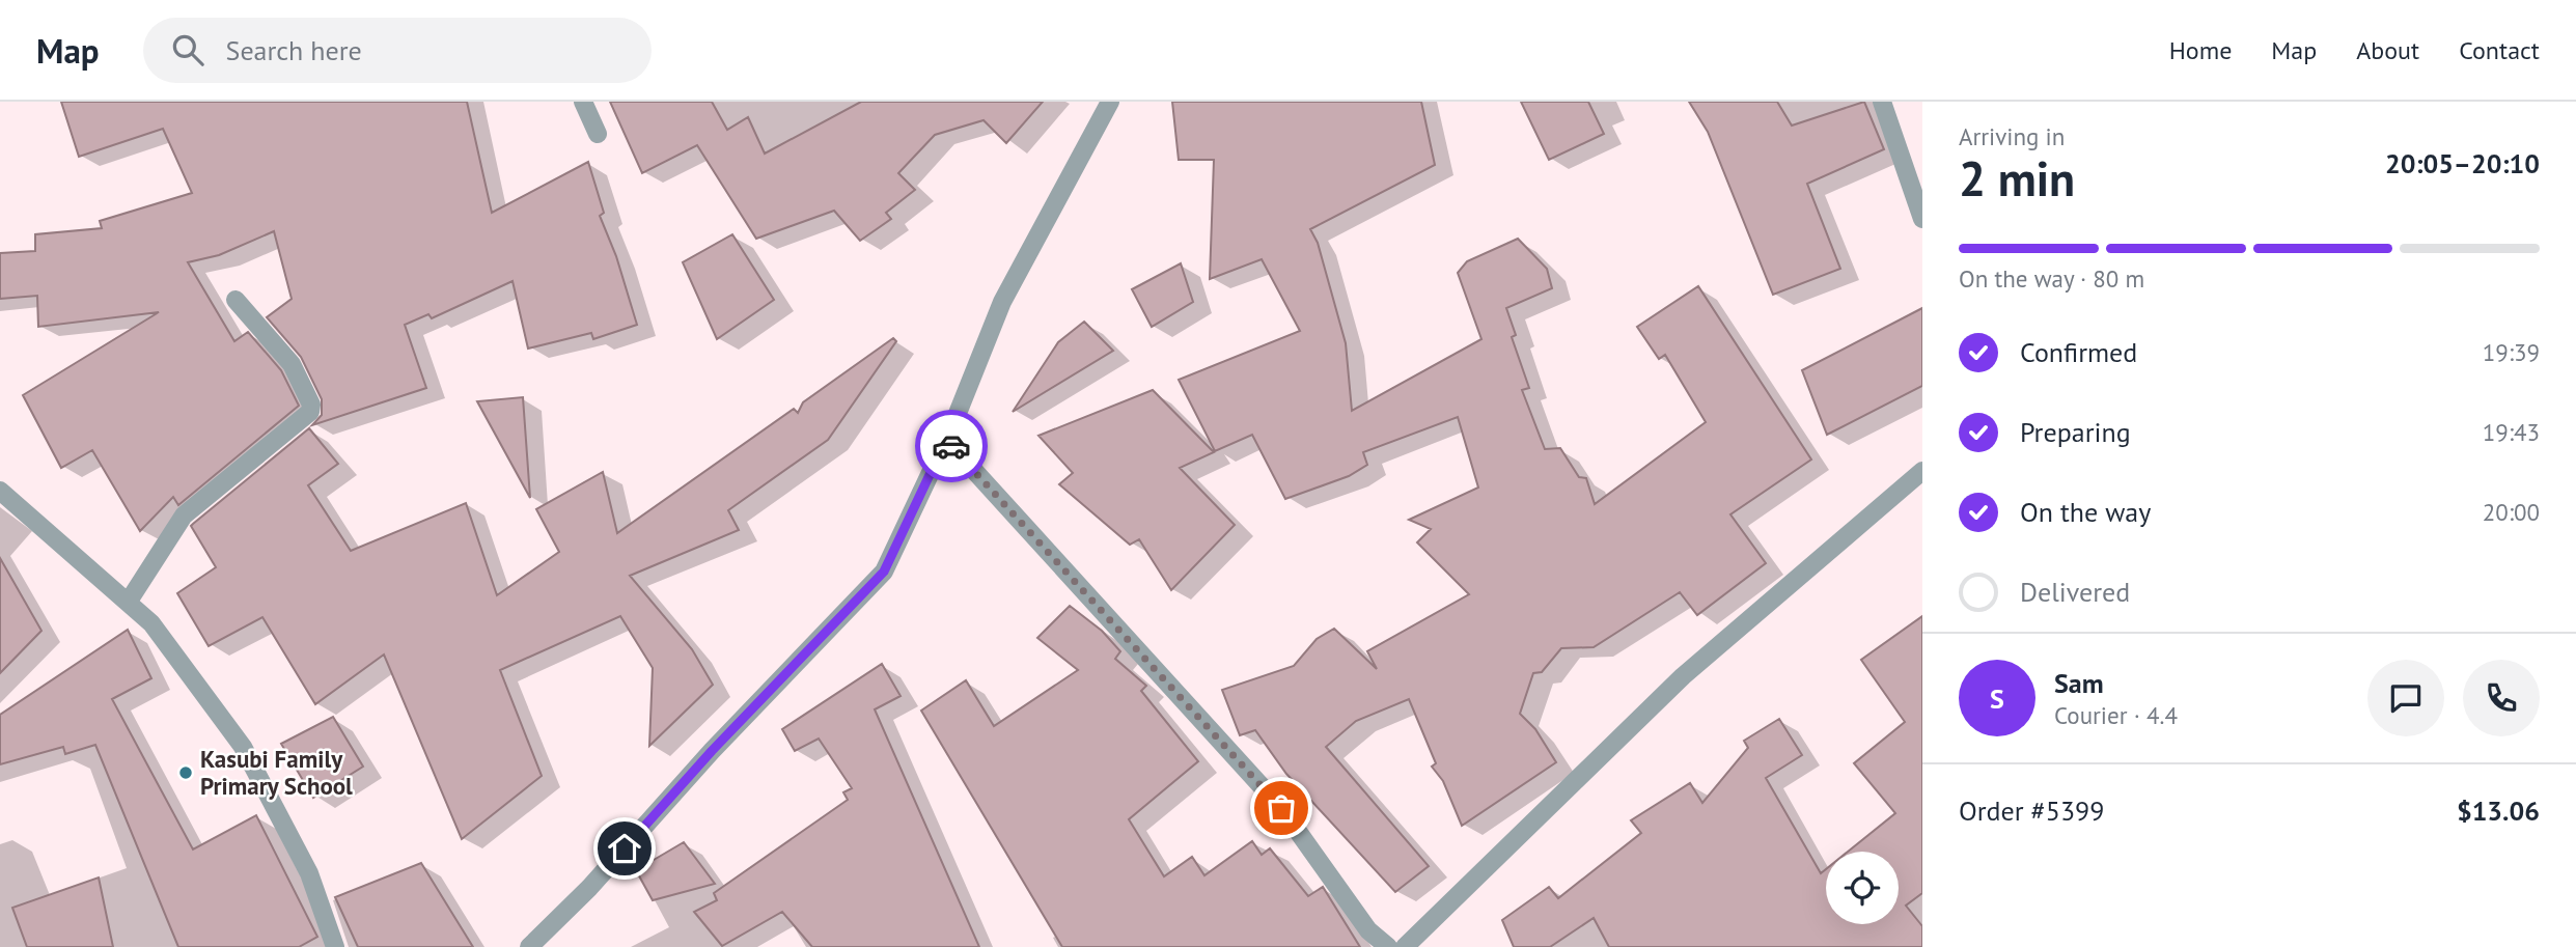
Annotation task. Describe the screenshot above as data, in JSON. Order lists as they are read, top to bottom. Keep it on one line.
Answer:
{"places":["Kasubi Family Primary School"],"page":{"header":"Map","search":"Search here","nav":["Home","Map","About","Contact"],"heading":["2 min","Arriving in","20:05–20:10"],"panel":["Sam","Courier · 4.4","Order #5399","$13.06"],"bar":"On the way · 80 m","list":[["Confirmed","19:39"],["Preparing","19:43"],["On the way","20:00"],"Delivered"],"round":"S"}}
